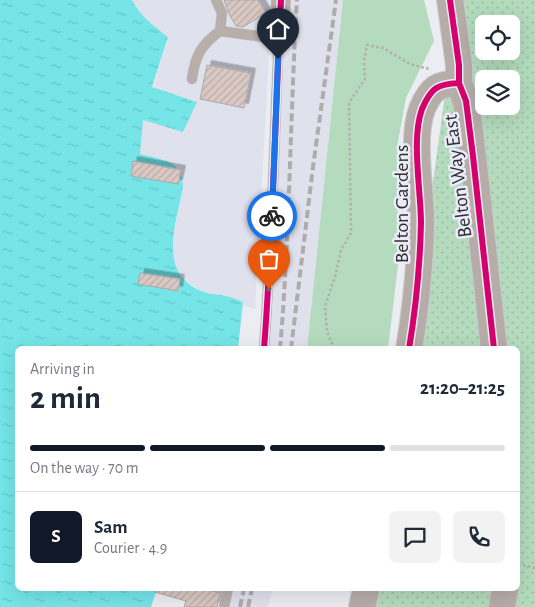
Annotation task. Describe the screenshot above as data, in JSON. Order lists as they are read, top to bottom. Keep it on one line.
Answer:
{"streets":{"street":["Belton Way East","Belton Gardens"]},"crossings":[["Belton Way East","Belton Gardens"]],"page":{"heading":["2 min","Arriving in","21:20–21:25"],"panel":["Sam","Courier · 4.9"],"bar":"On the way · 70 m","round":"S"}}
